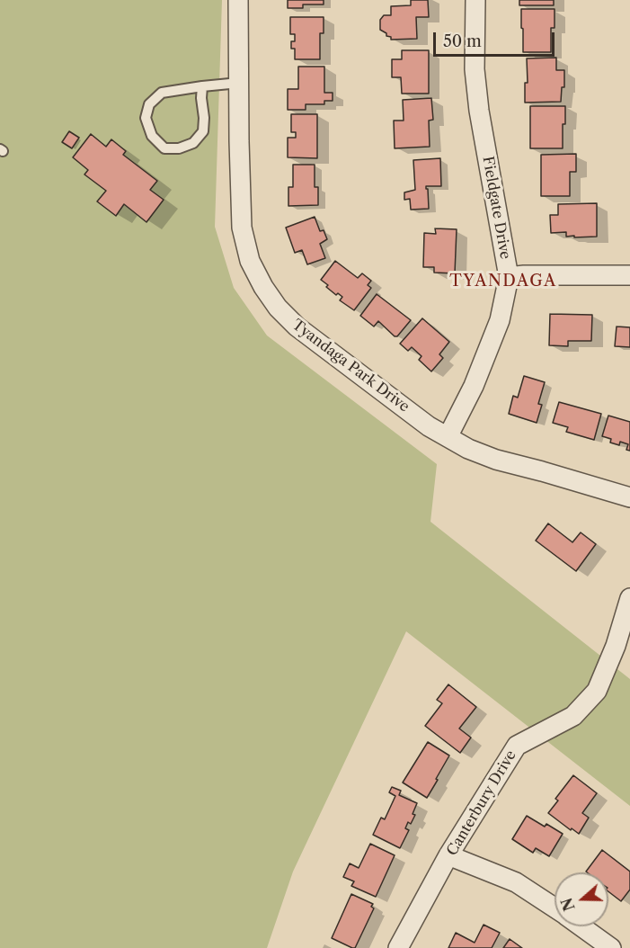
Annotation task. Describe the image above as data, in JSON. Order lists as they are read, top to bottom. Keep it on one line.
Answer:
{"streets":{"street":["Fieldgate Drive","Tyandaga Park Drive","Canterbury Drive"]},"crossings":[["Fieldgate Drive","Tyandaga Park Drive"]],"districts":["TYANDAGA"],"scale_bar":"50 m","north":"left"}
